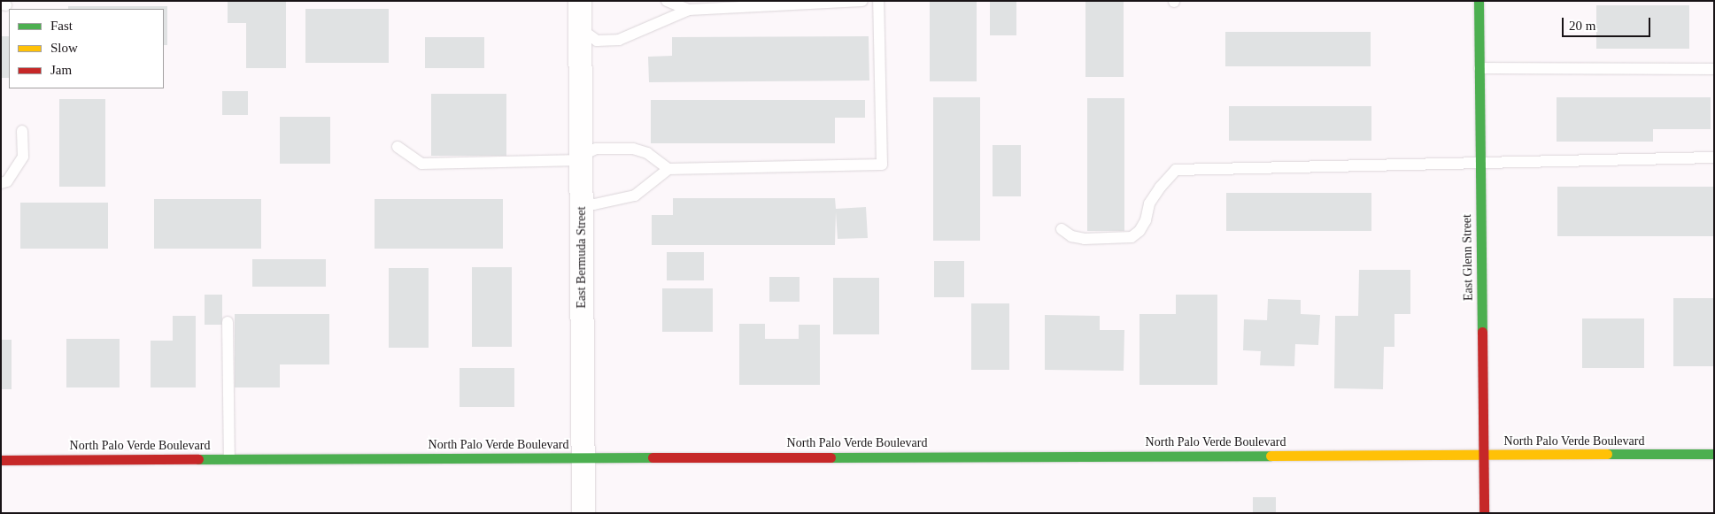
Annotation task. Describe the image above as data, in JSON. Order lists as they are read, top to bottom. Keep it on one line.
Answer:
{"streets":{"street":["East Bermuda Street","East Glenn Street","North Palo Verde Boulevard"]},"crossings":[["East Bermuda Street","North Palo Verde Boulevard"],["East Glenn Street","North Palo Verde Boulevard"]],"legend":["Fast","Slow","Jam"],"scale_bar":"20 m"}
